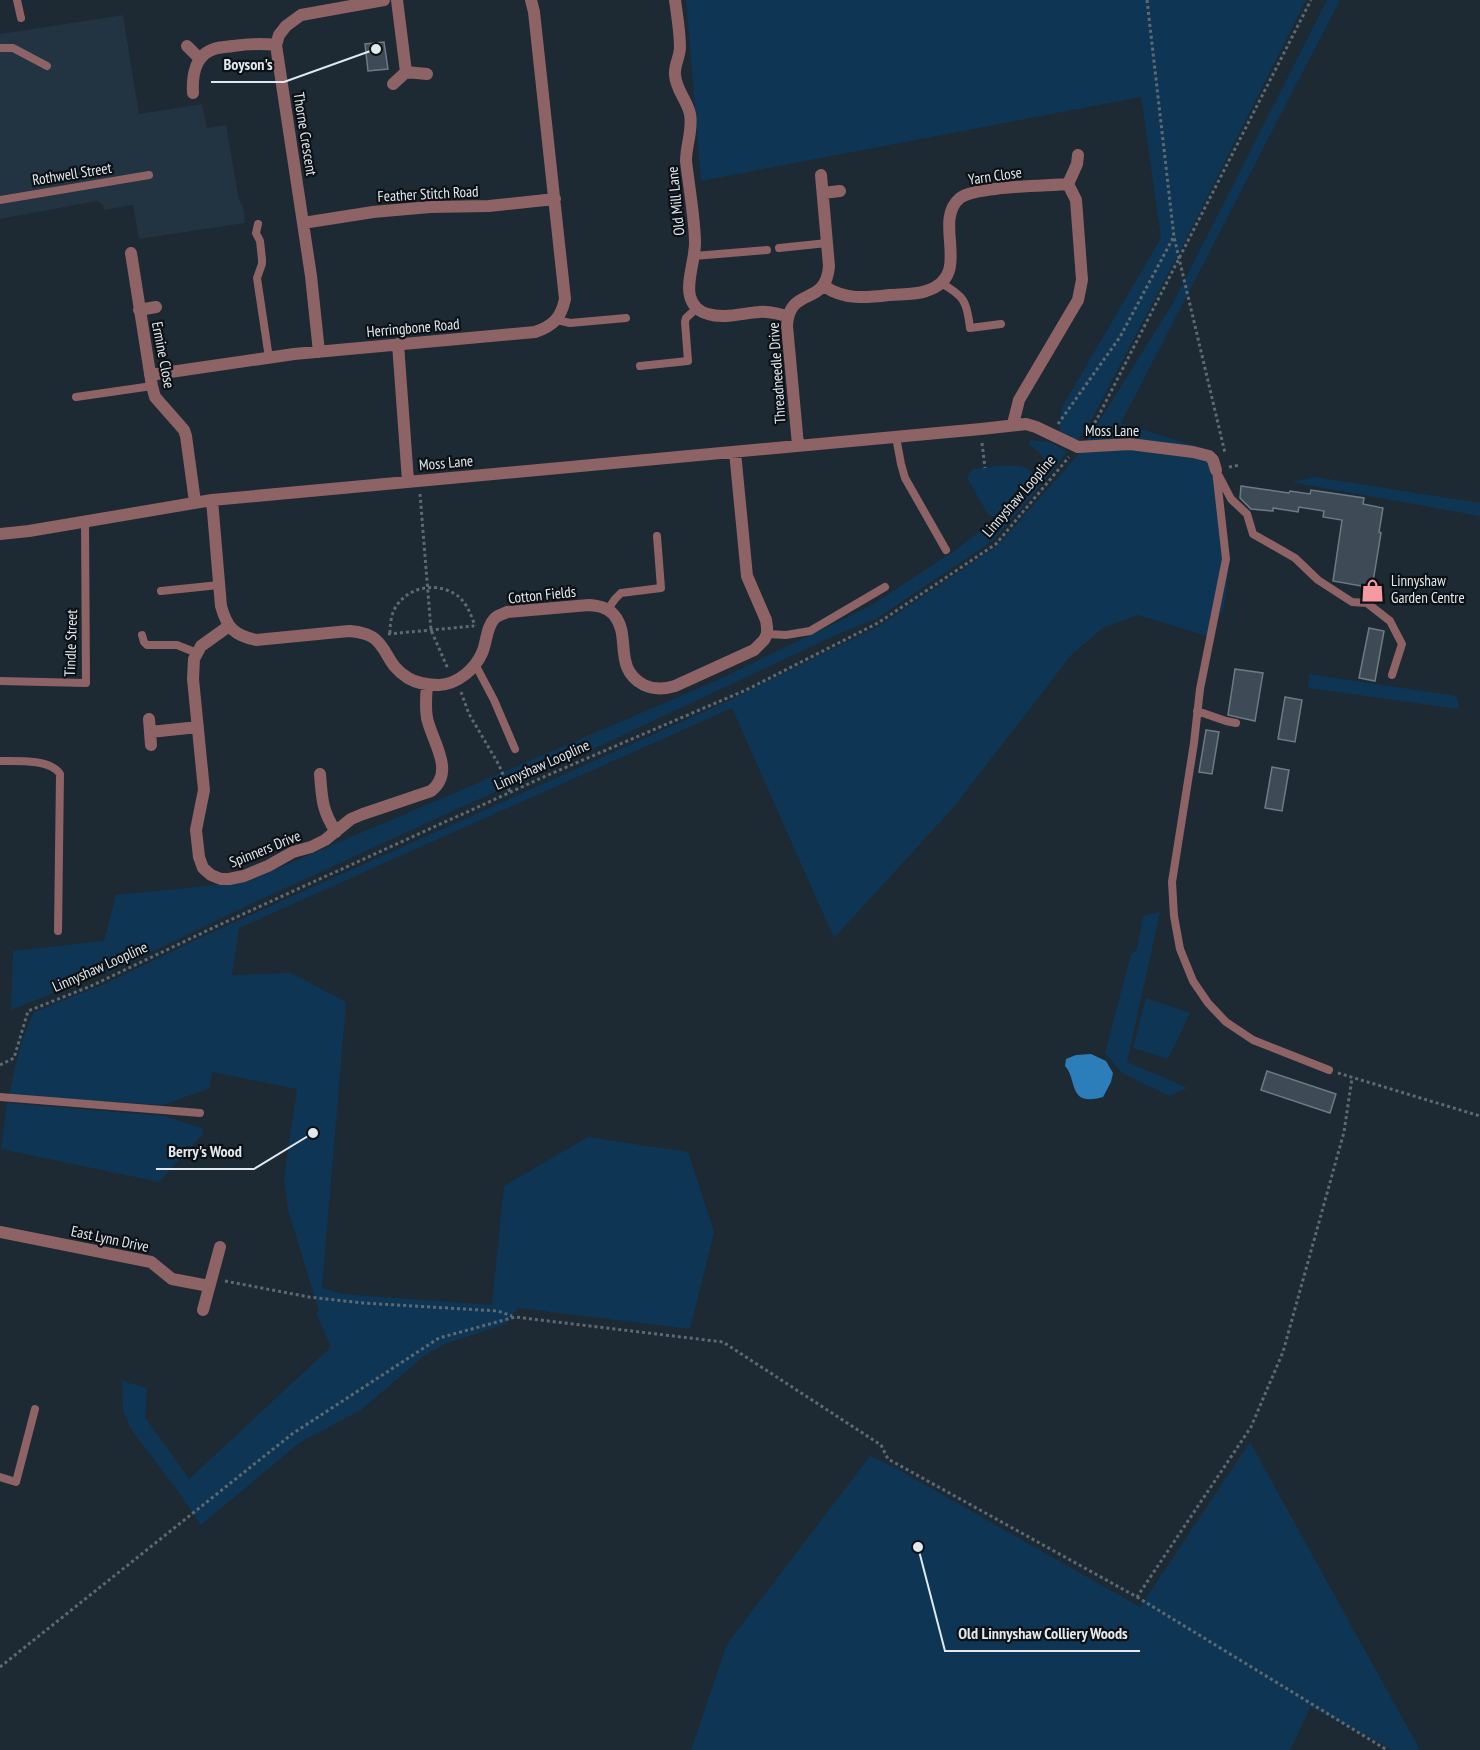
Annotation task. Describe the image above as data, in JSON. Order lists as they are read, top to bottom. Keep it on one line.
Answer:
{"streets":{"street":["Thorne Crescent","Yarn Close","Feather Stitch Road","Old Mill Lane","Herringbone Road","Ermine Close","Threadneedle Drive","Moss Lane","Cotton Fields","Spinners Drive","East Lynn Drive"],"lane":["Rothwell Street","Tindle Street"],"path":["Linnyshaw Loopline"]},"crossings":[["Thorne Crescent","Feather Stitch Road"],["Thorne Crescent","Herringbone Road"],["Herringbone Road","Ermine Close"],["Ermine Close","Moss Lane"],["Threadneedle Drive","Moss Lane"],["Moss Lane","Linnyshaw Loopline"],["Moss Lane","Tindle Street"],["Cotton Fields","Spinners Drive"]],"places":{"other":["Boyson's","Berry's Wood","Old Linnyshaw Colliery Woods"],"shop":["Linnyshaw Garden Centre"]}}
